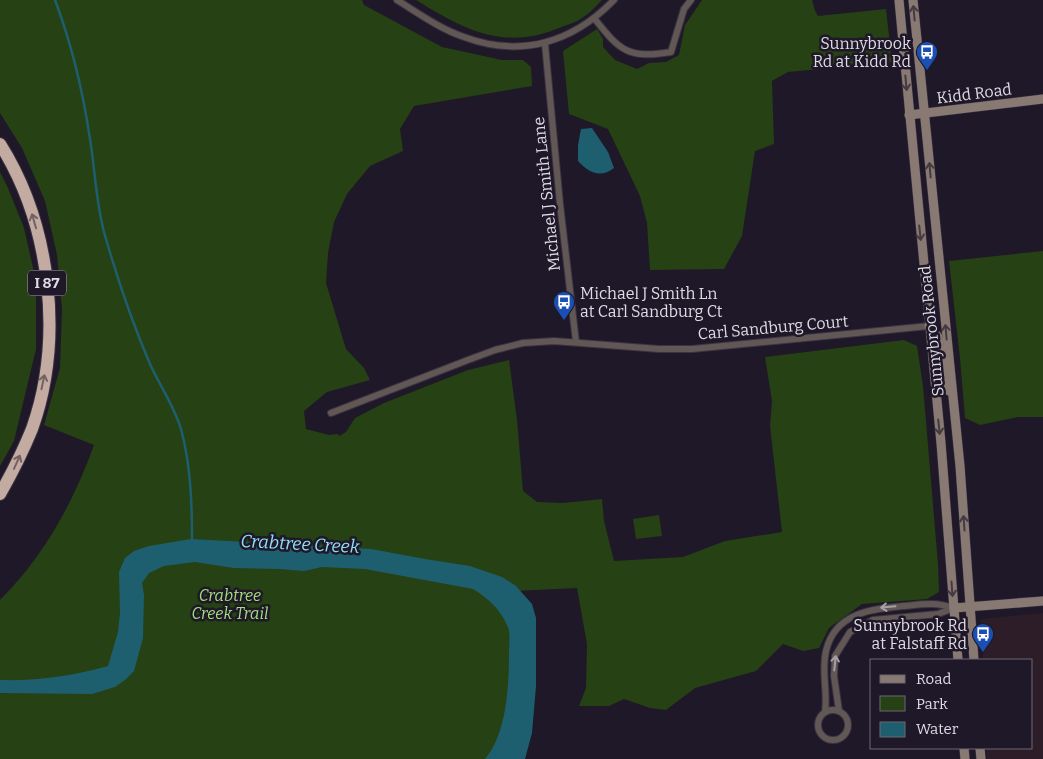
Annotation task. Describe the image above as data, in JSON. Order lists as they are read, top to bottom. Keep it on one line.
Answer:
{"streets":{"highway":["I 87"],"main road":["Kidd Road","Sunnybrook Road"],"street":["Michael J Smith Lane","Carl Sandburg Court"]},"crossings":[["Kidd Road","Sunnybrook Road"],["Michael J Smith Lane","Carl Sandburg Court"],["Carl Sandburg Court","Sunnybrook Road"]],"water":["Crabtree Creek"],"parks":["Crabtree Creek Trail"],"places":{"bus stop":["Sunnybrook Rd at Kidd Rd","Michael J Smith Ln at Carl Sandburg Ct","Sunnybrook Rd at Falstaff Rd"]},"legend":["Road","Park","Water"]}
